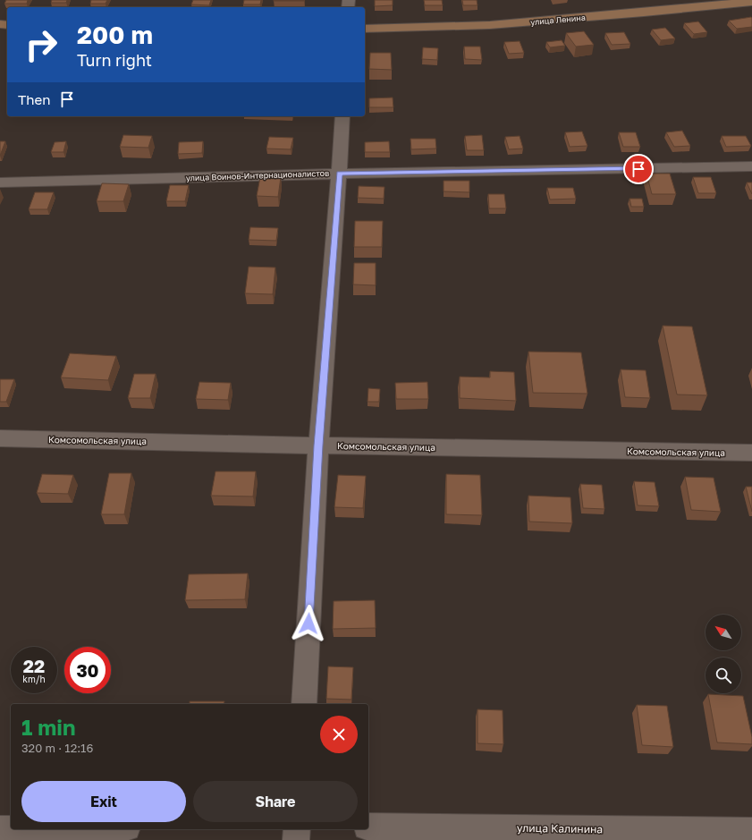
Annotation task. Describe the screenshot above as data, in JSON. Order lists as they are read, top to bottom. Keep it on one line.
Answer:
{"streets":{"main road":["улица Ленина"],"street":["улица Воинов-Интернационалистов","Комсомольская улица","улица Калинина"]},"north":"top left","page":{"turn":["200 m","Turn right"],"then":"Then","speed":"22 km/h","limit":"30","heading":["1 min","320 m · 12:16"],"buttons":["Exit","Share"]}}
